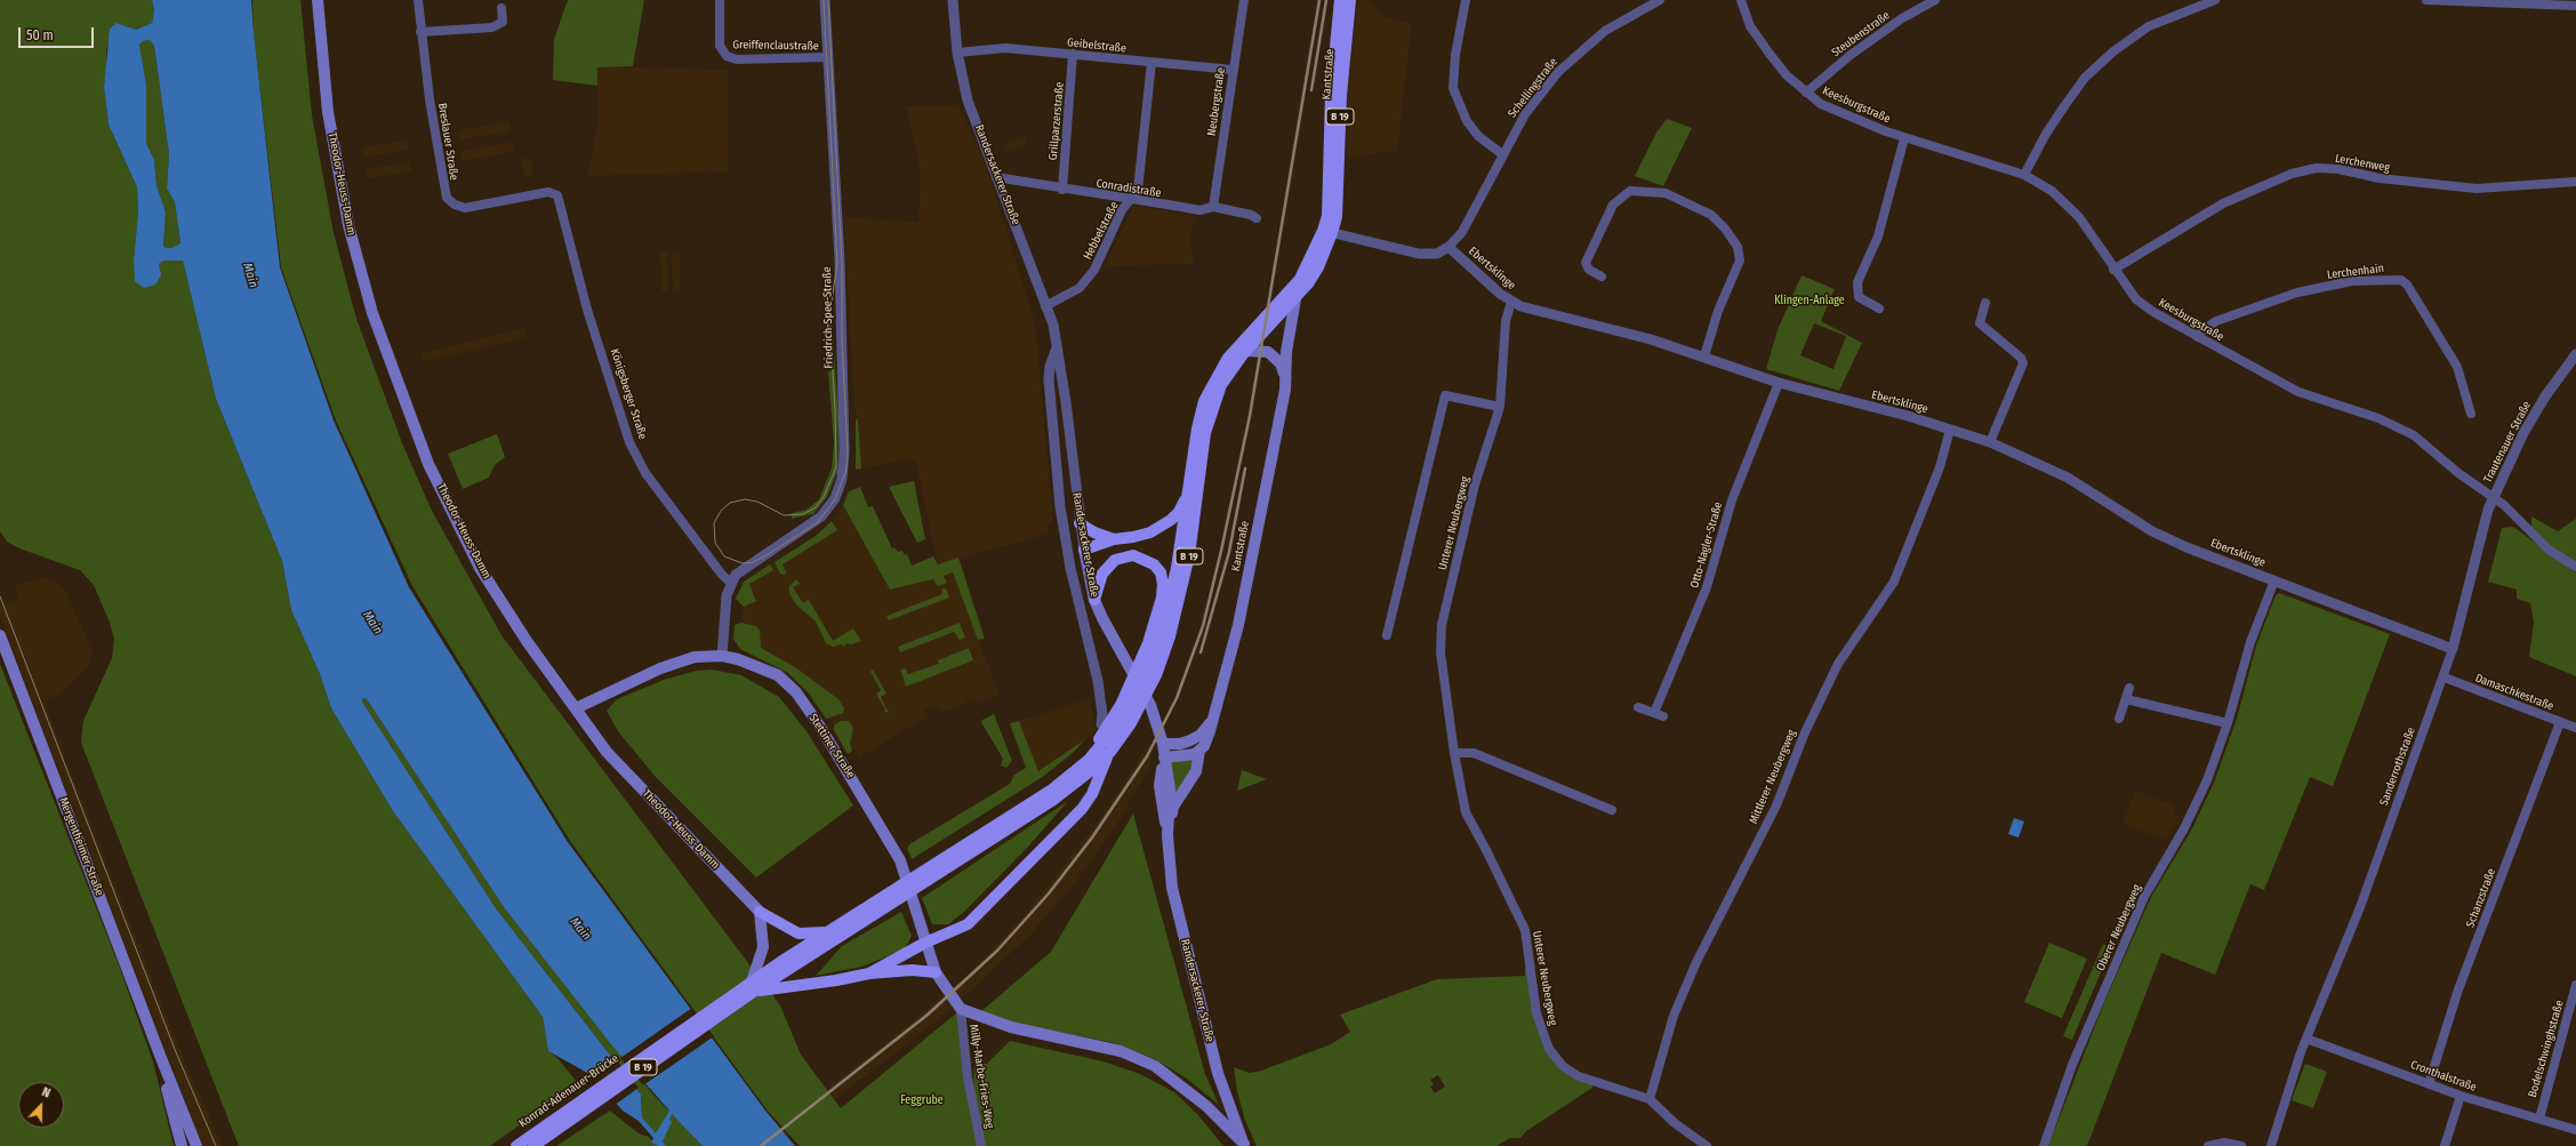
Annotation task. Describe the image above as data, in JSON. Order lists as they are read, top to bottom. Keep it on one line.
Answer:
{"streets":{"main road":["Kantstraße","B 19","Randersackerer Straße","Theodor-Heuss-Damm","Stettiner Straße","Mergentheimer Straße","Konrad-Adenauer-Brücke"],"street":["Steubenstraße","Greiffenclaustraße","Geibelstraße","Schellingstraße","Neubergstraße","Keesburgstraße","Grillparzerstraße","Breslauer Straße","Lerchenweg","Conradistraße","Hebbelstraße","Ebertsklinge","Lerchenhain","Friedrich-Spee-Straße","Königsberger Straße","Trautenauer Straße","Unterer Neubergweg","Otto-Nagler-Straße","Damaschkestraße","Sanderrothstraße","Mittlerer Neubergweg","Schanzstraße","Oberer Neubergweg","Bodelschwinghstraße","Milly-Marbe-Fries-Weg","Cronthalstraße"]},"crossings":[["Steubenstraße","Keesburgstraße"],["Greiffenclaustraße","Friedrich-Spee-Straße"],["Geibelstraße","Neubergstraße"],["Geibelstraße","Grillparzerstraße"],["Geibelstraße","Randersackerer Straße"],["Geibelstraße","Hebbelstraße"],["Kantstraße","B 19"],["Kantstraße","Randersackerer Straße"],["Schellingstraße","Ebertsklinge"],["Neubergstraße","Conradistraße"],["Keesburgstraße","Lerchenweg"],["Keesburgstraße","Lerchenhain"],["Keesburgstraße","Trautenauer Straße"],["Keesburgstraße","Sanderrothstraße"],["B 19","Konrad-Adenauer-Brücke"],["Grillparzerstraße","Conradistraße"],["Breslauer Straße","Königsberger Straße"],["Randersackerer Straße","Conradistraße"],["Randersackerer Straße","Hebbelstraße"],["Theodor-Heuss-Damm","Stettiner Straße"],["Conradistraße","Hebbelstraße"],["Ebertsklinge","Unterer Neubergweg"],["Ebertsklinge","Otto-Nagler-Straße"],["Ebertsklinge","Sanderrothstraße"],["Ebertsklinge","Mittlerer Neubergweg"],["Ebertsklinge","Oberer Neubergweg"],["Friedrich-Spee-Straße","Königsberger Straße"],["Trautenauer Straße","Sanderrothstraße"],["Unterer Neubergweg","Mittlerer Neubergweg"],["Damaschkestraße","Sanderrothstraße"],["Damaschkestraße","Schanzstraße"],["Stettiner Straße","Milly-Marbe-Fries-Weg"],["Sanderrothstraße","Cronthalstraße"],["Schanzstraße","Cronthalstraße"],["Bodelschwinghstraße","Cronthalstraße"]],"water":["Main"],"parks":["Klingen-Anlage","Feggrube"],"scale_bar":"50 m","north":"top"}
